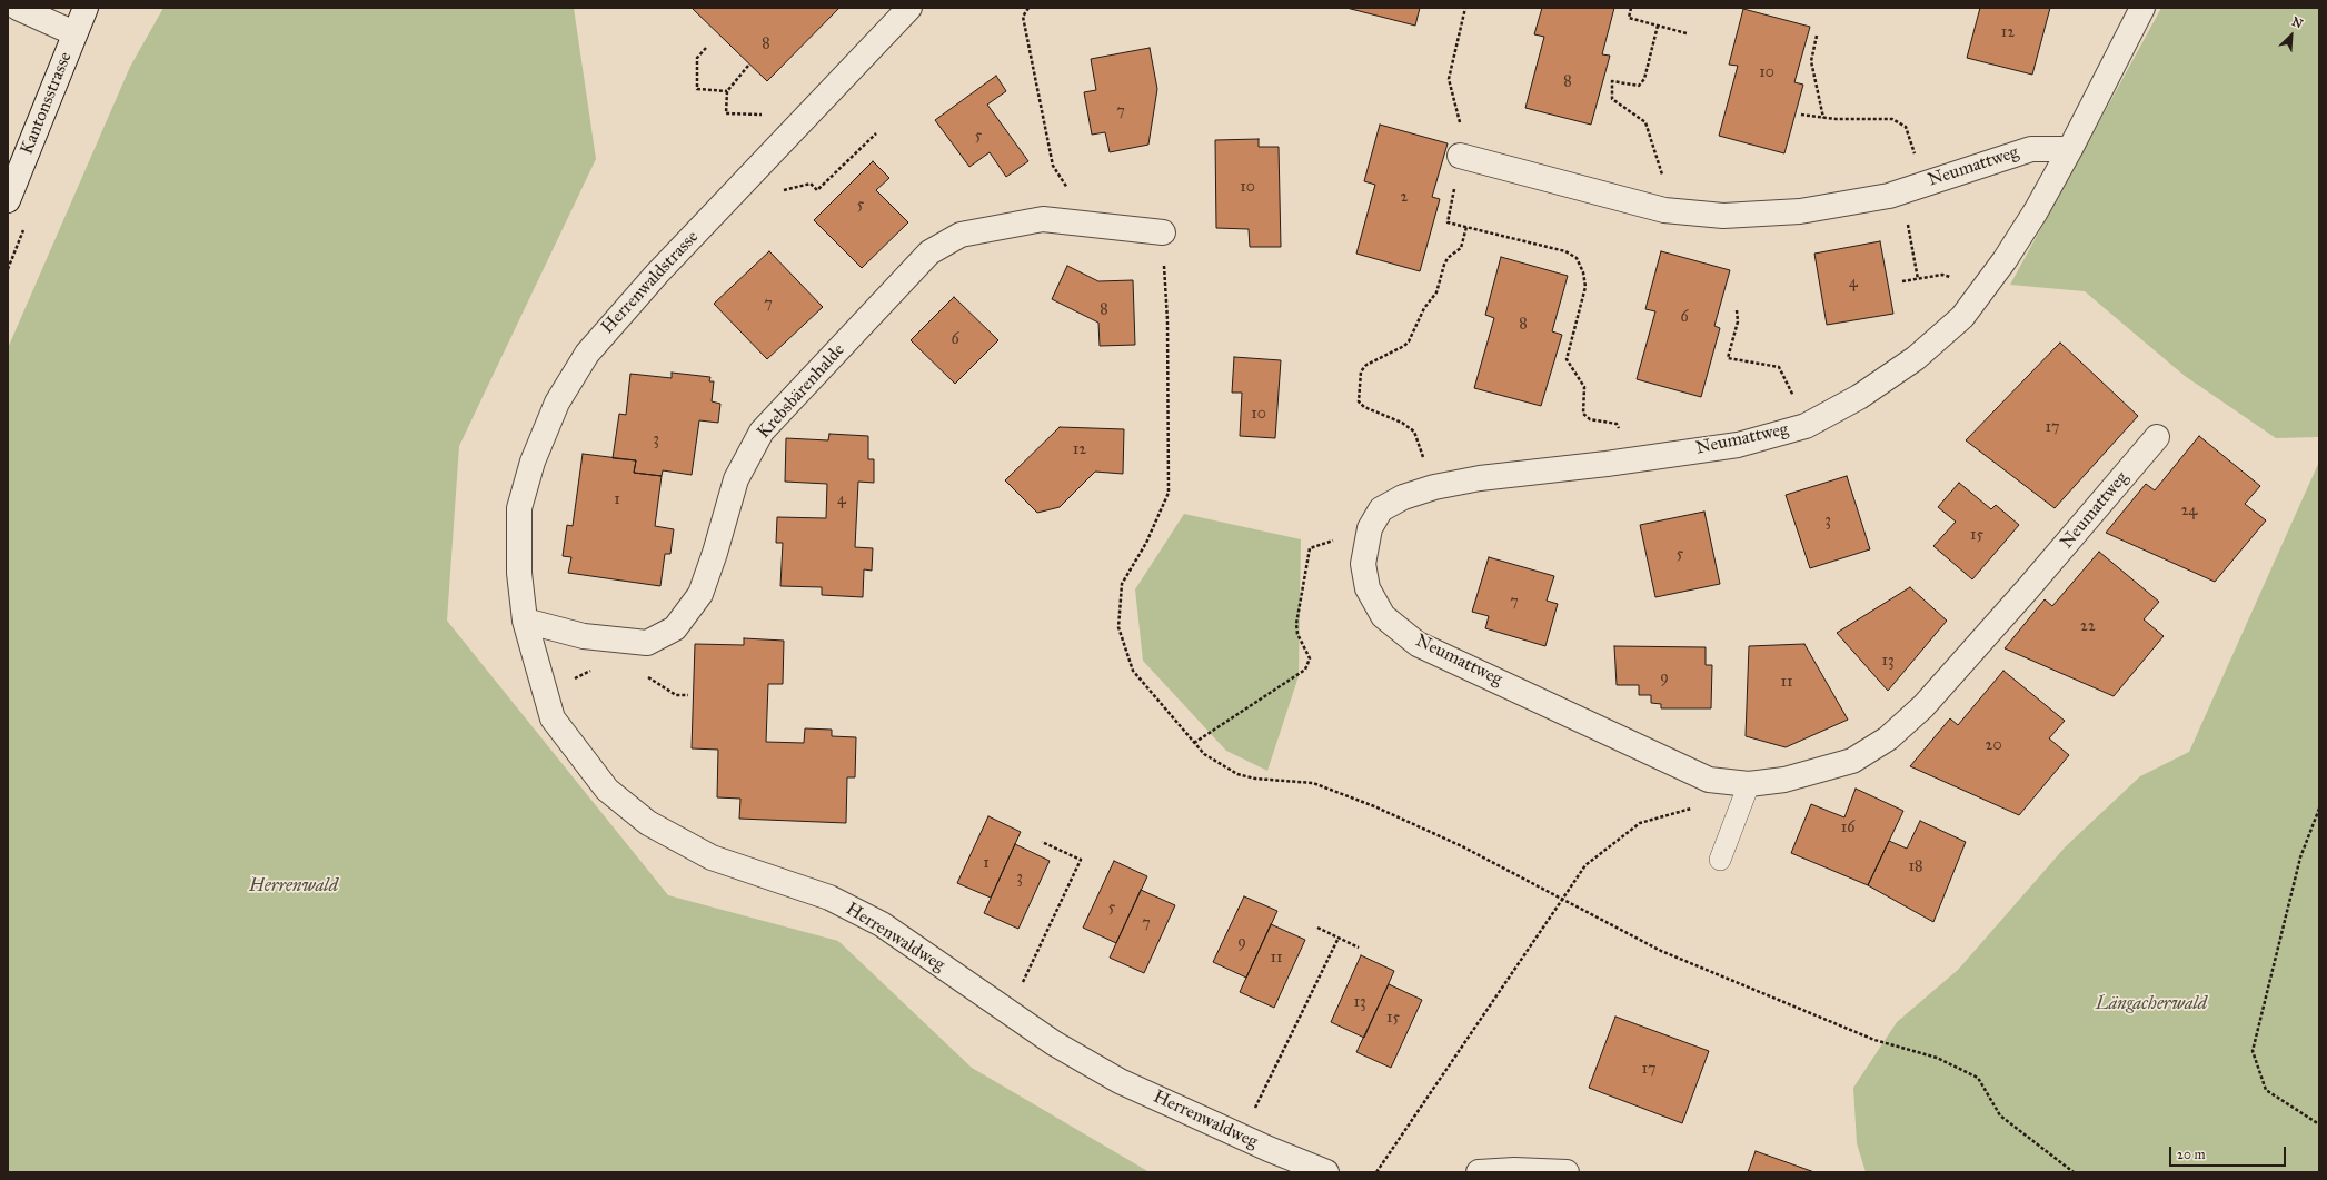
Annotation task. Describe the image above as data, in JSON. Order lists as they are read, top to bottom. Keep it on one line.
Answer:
{"streets":{"street":["Kantonsstrasse","Neumattweg","Herrenwaldstrasse","Krebsbärenhalde","Herrenwaldweg"]},"crossings":[["Herrenwaldstrasse","Krebsbärenhalde"],["Herrenwaldstrasse","Herrenwaldweg"],["Krebsbärenhalde","Herrenwaldweg"]],"parks":["Herrenwald","Längacherwald"],"house_numbers":["12","8","10","8","7","5","10","2","5","4","7","8","6","8","6","10","17","3","12","1","4","24","3","15","5","7","22","13","9","11","20","16","1","18","3","5","7","9","11","13","15","17"],"scale_bar":"20 m","north":"top right"}
